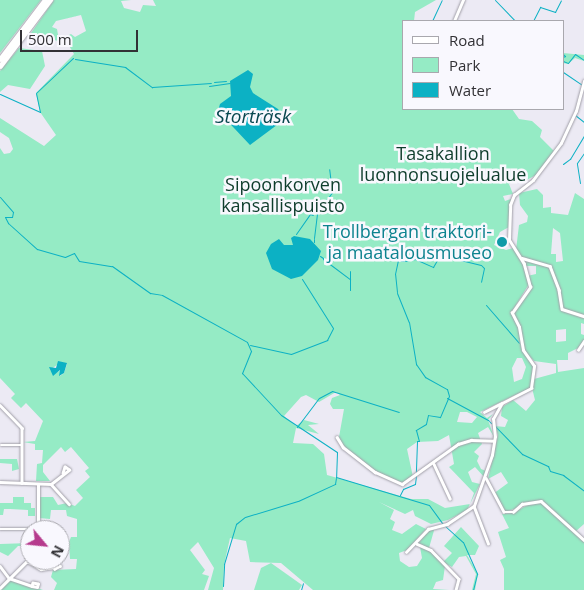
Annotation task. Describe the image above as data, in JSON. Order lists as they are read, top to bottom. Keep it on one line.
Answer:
{"water":["Storträsk"],"parks":["Tasakallion luonnonsuojelualue","Sipoonkorven kansallispuisto"],"places":["Trollbergan traktori- ja maatalousmuseo"],"legend":["Road","Park","Water"],"scale_bar":"500 m","north":"bottom right"}
